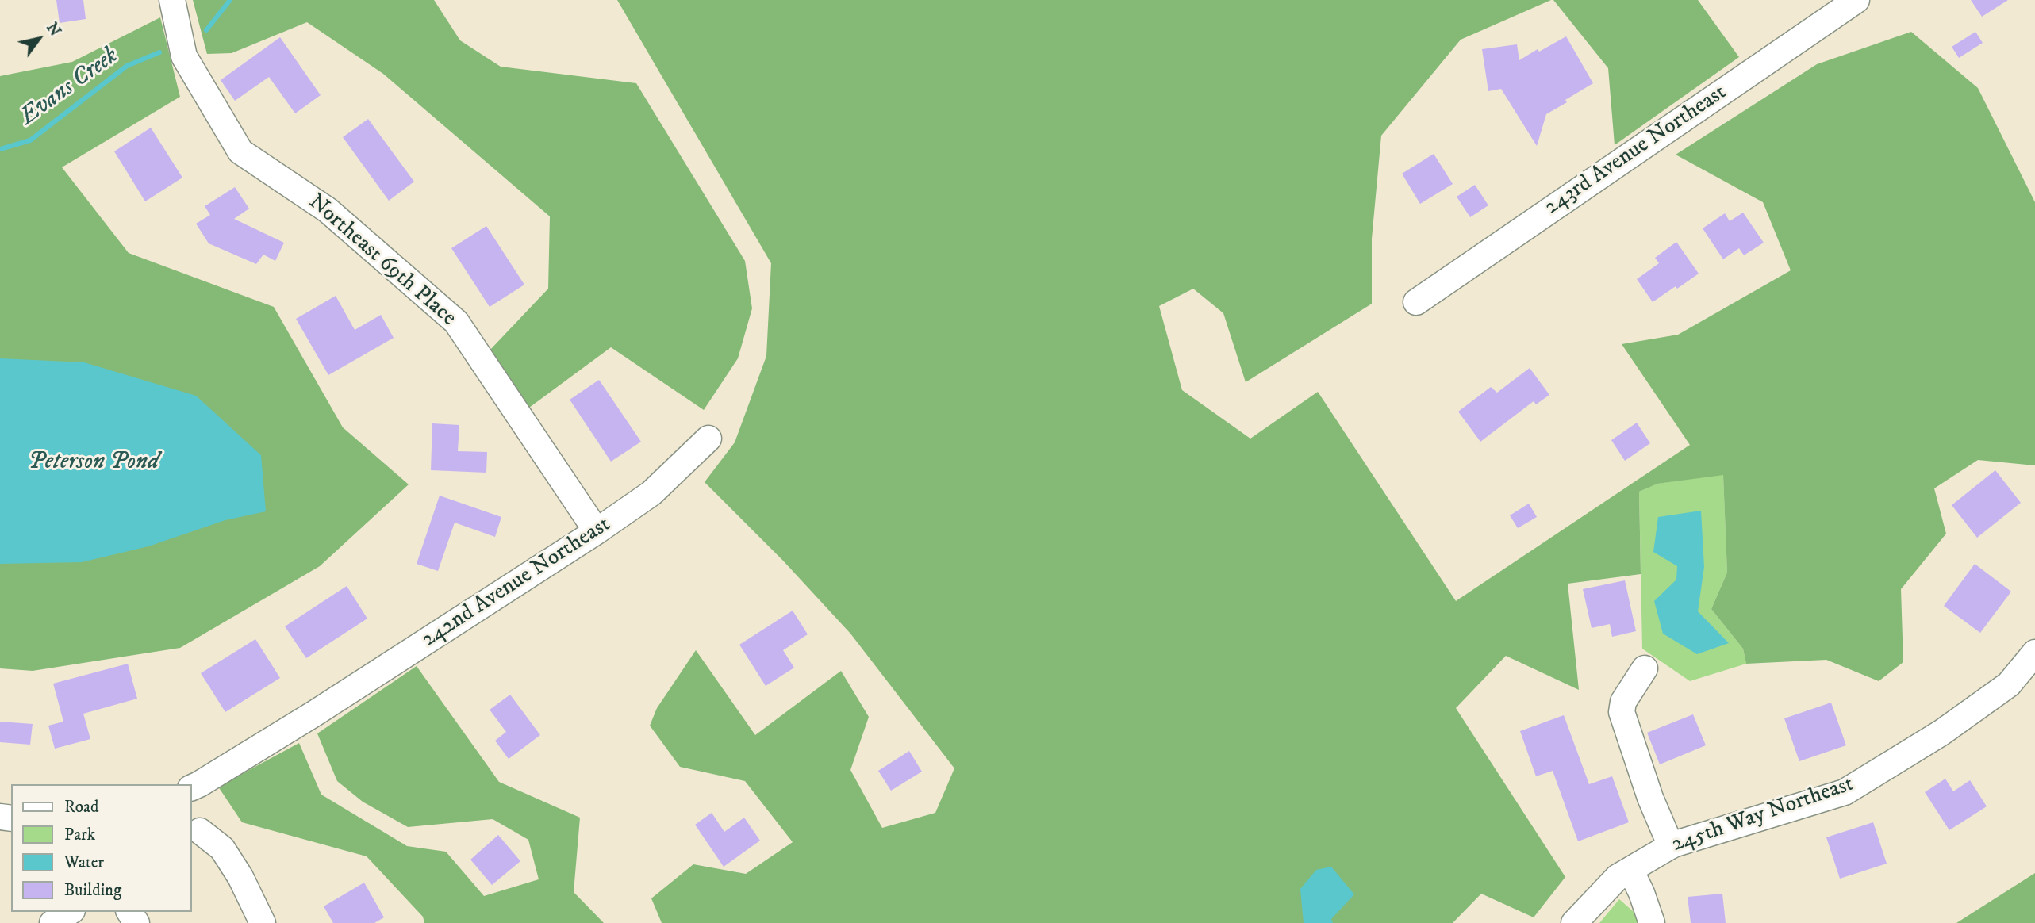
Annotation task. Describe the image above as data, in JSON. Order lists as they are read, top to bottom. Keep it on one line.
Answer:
{"streets":{"street":["243rd Avenue Northeast","Northeast 69th Place","242nd Avenue Northeast","245th Way Northeast"]},"crossings":[["Northeast 69th Place","242nd Avenue Northeast"]],"water":["Evans Creek","Peterson Pond"],"legend":["Road","Park","Water","Building"],"north":"top right"}
